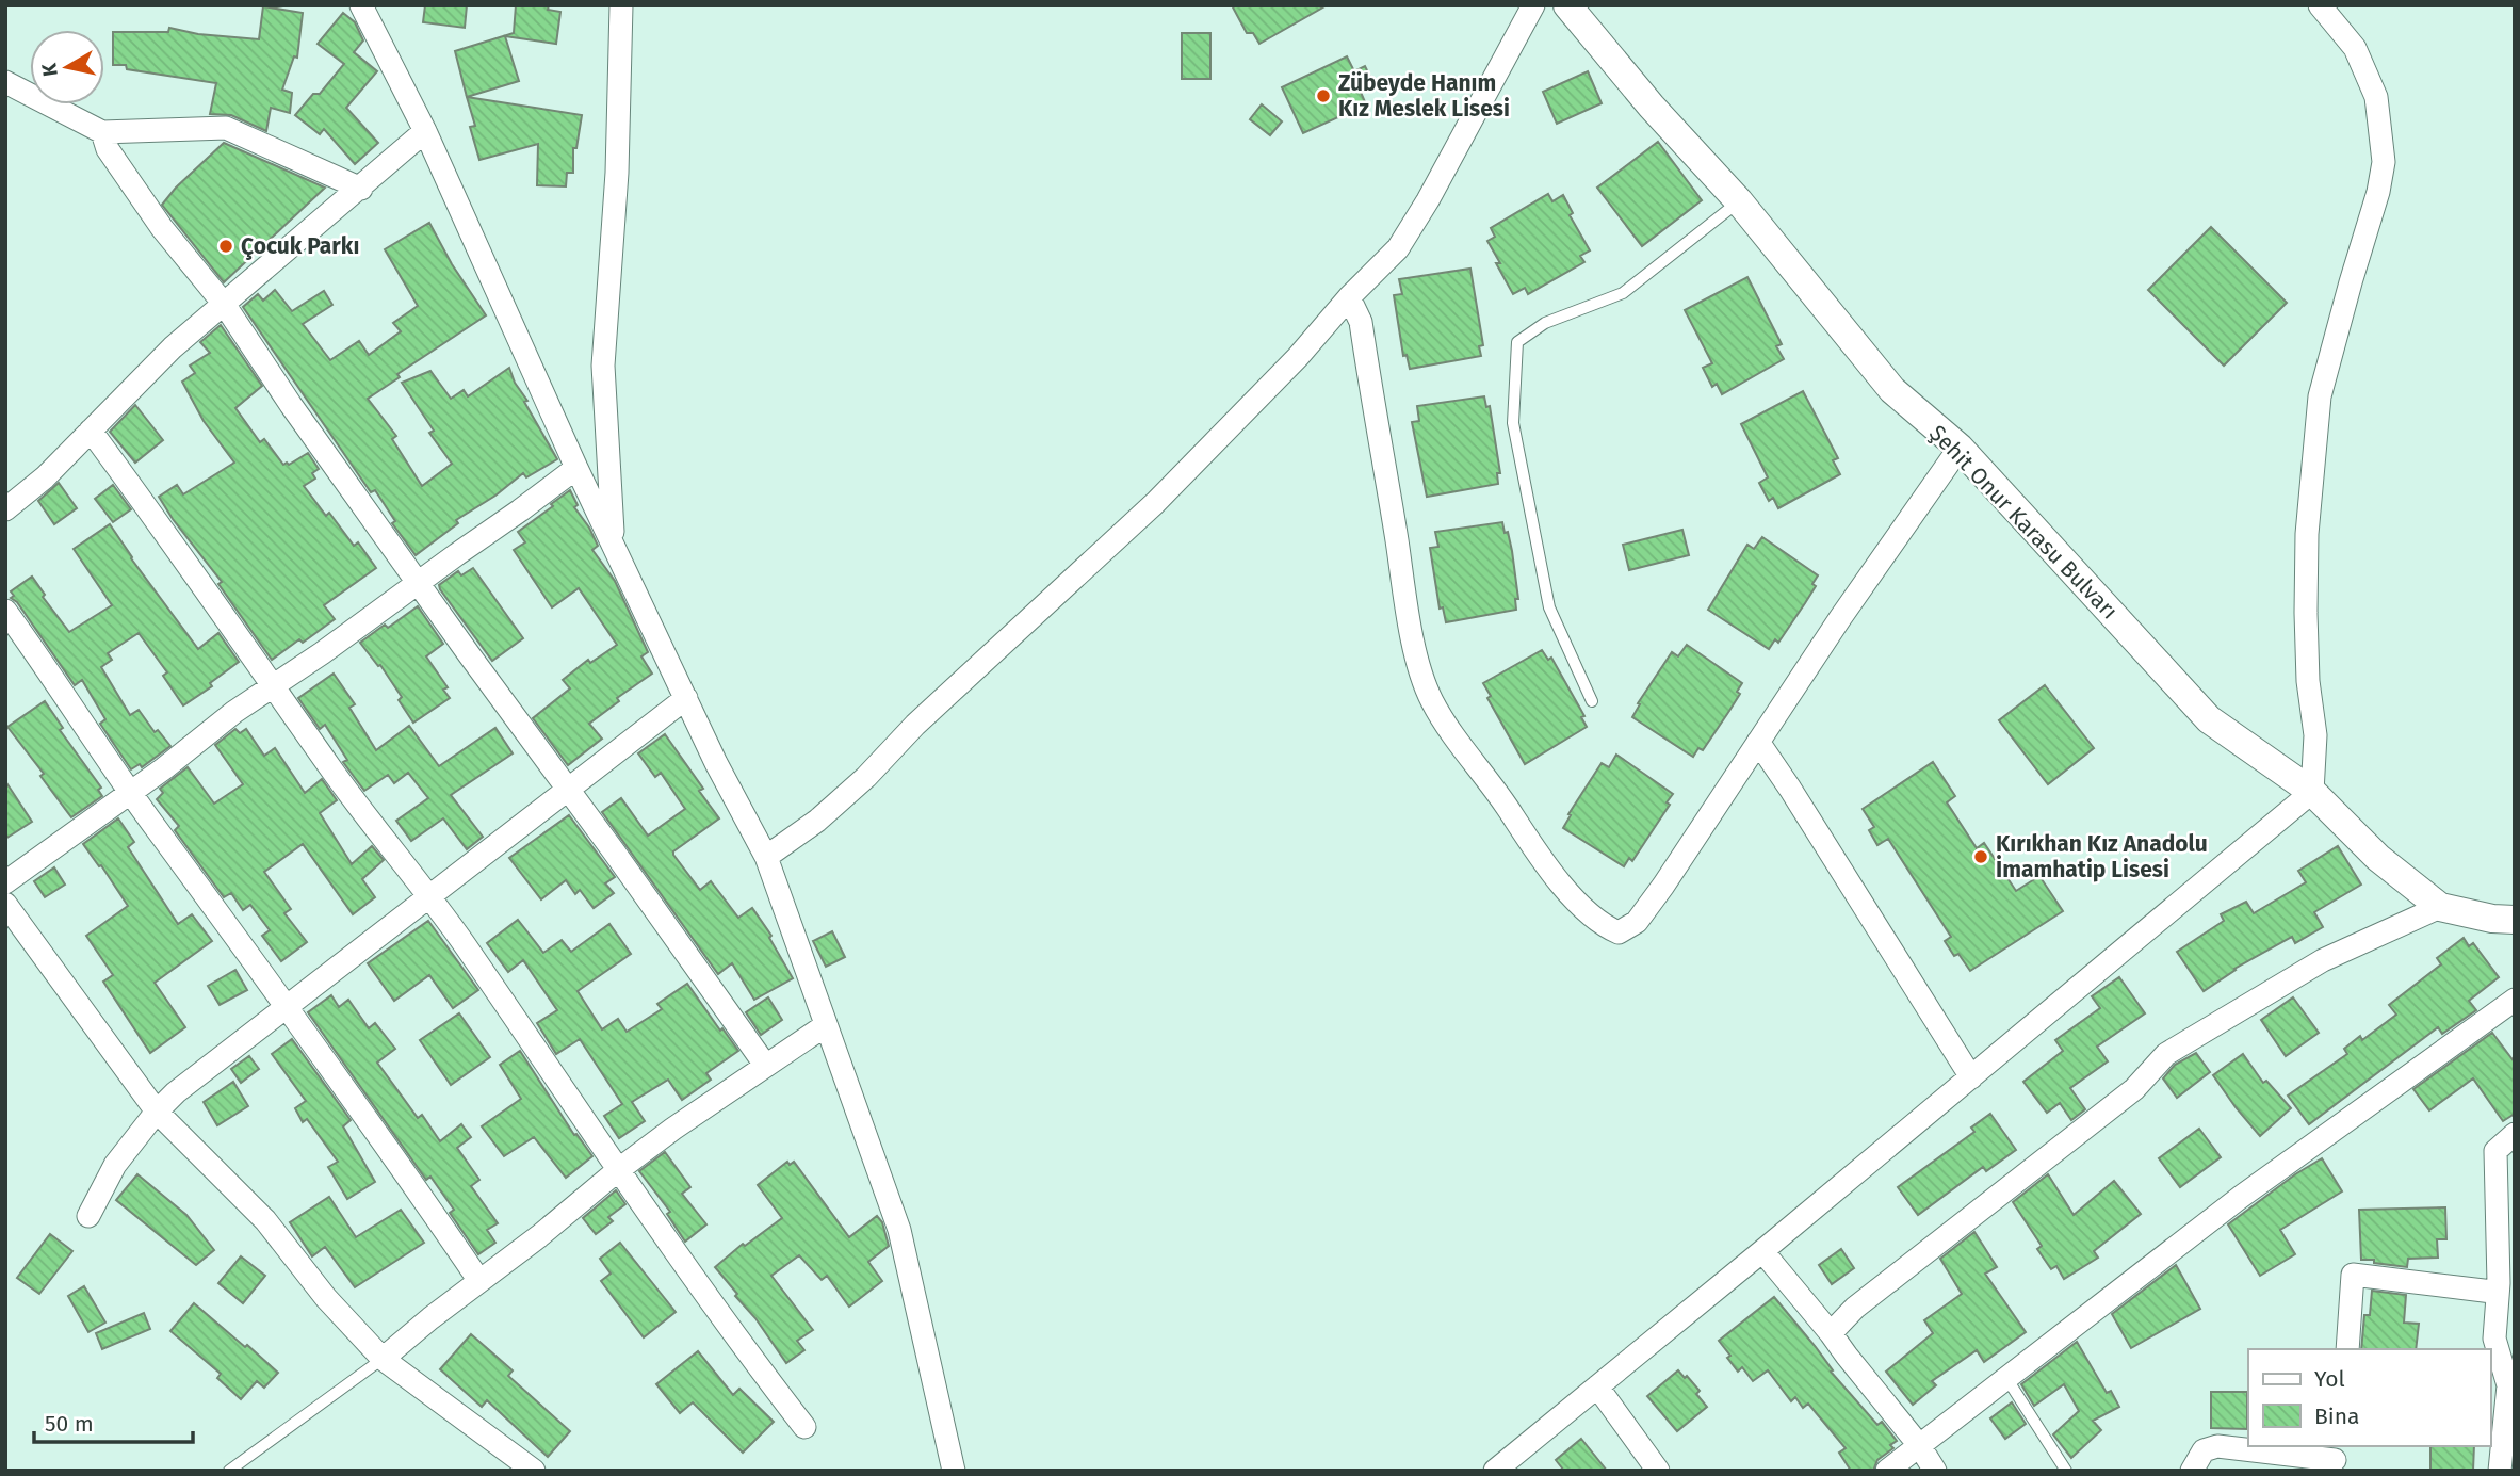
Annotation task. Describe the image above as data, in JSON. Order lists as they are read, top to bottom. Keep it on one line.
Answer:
{"streets":{"street":["Şehit Onur Karasu Bulvarı"]},"places":["Zübeyde Hanım Kız Meslek Lisesi","Çocuk Parkı","Kırıkhan Kız Anadolu İmamhatip Lisesi"],"legend":["Yol","Bina"],"scale_bar":"50 m","north":"left"}
